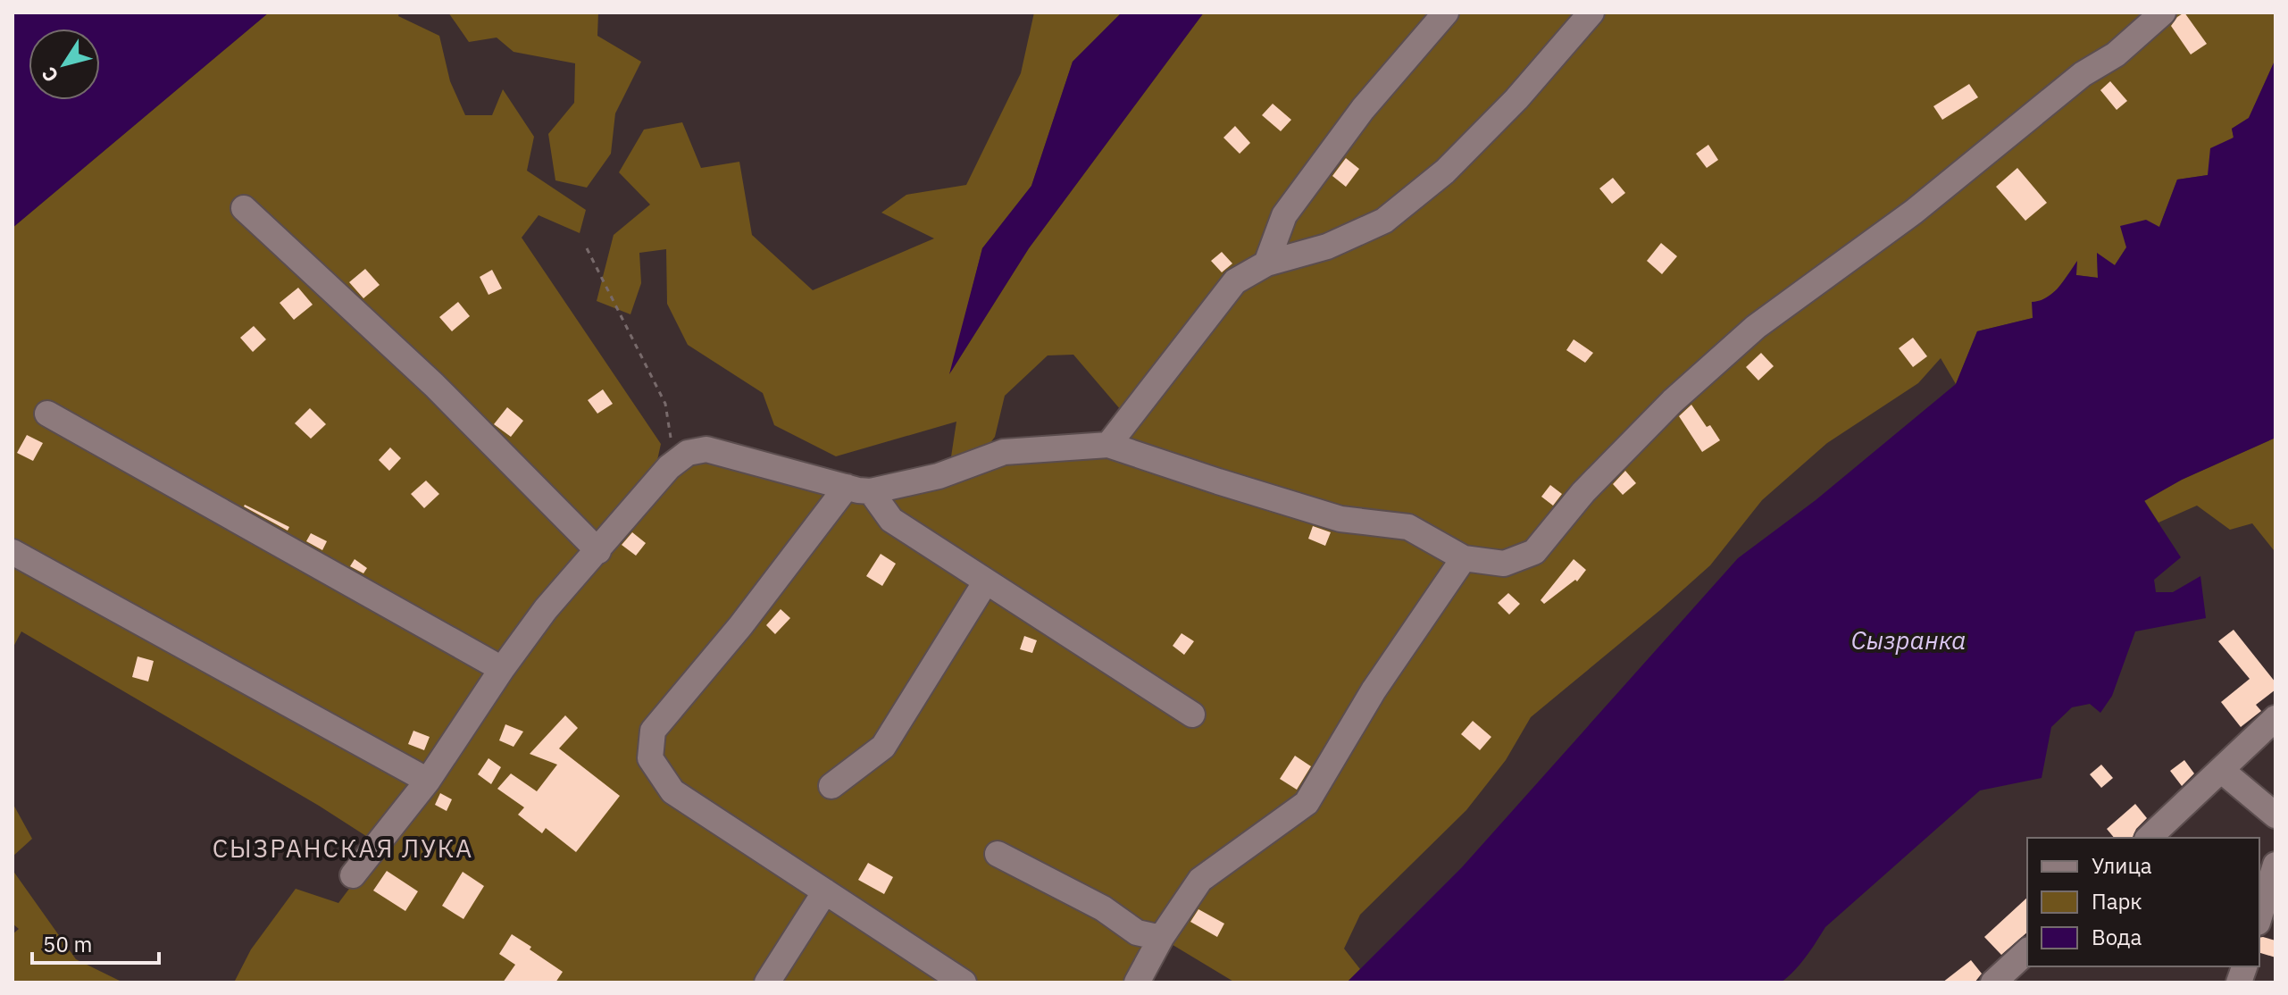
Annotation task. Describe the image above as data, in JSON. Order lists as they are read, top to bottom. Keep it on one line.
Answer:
{"districts":["СЫЗРАНСКАЯ ЛУКА"],"water":["Сызранка"],"legend":["Улица","Парк","Вода"],"scale_bar":"50 m","north":"bottom left"}
